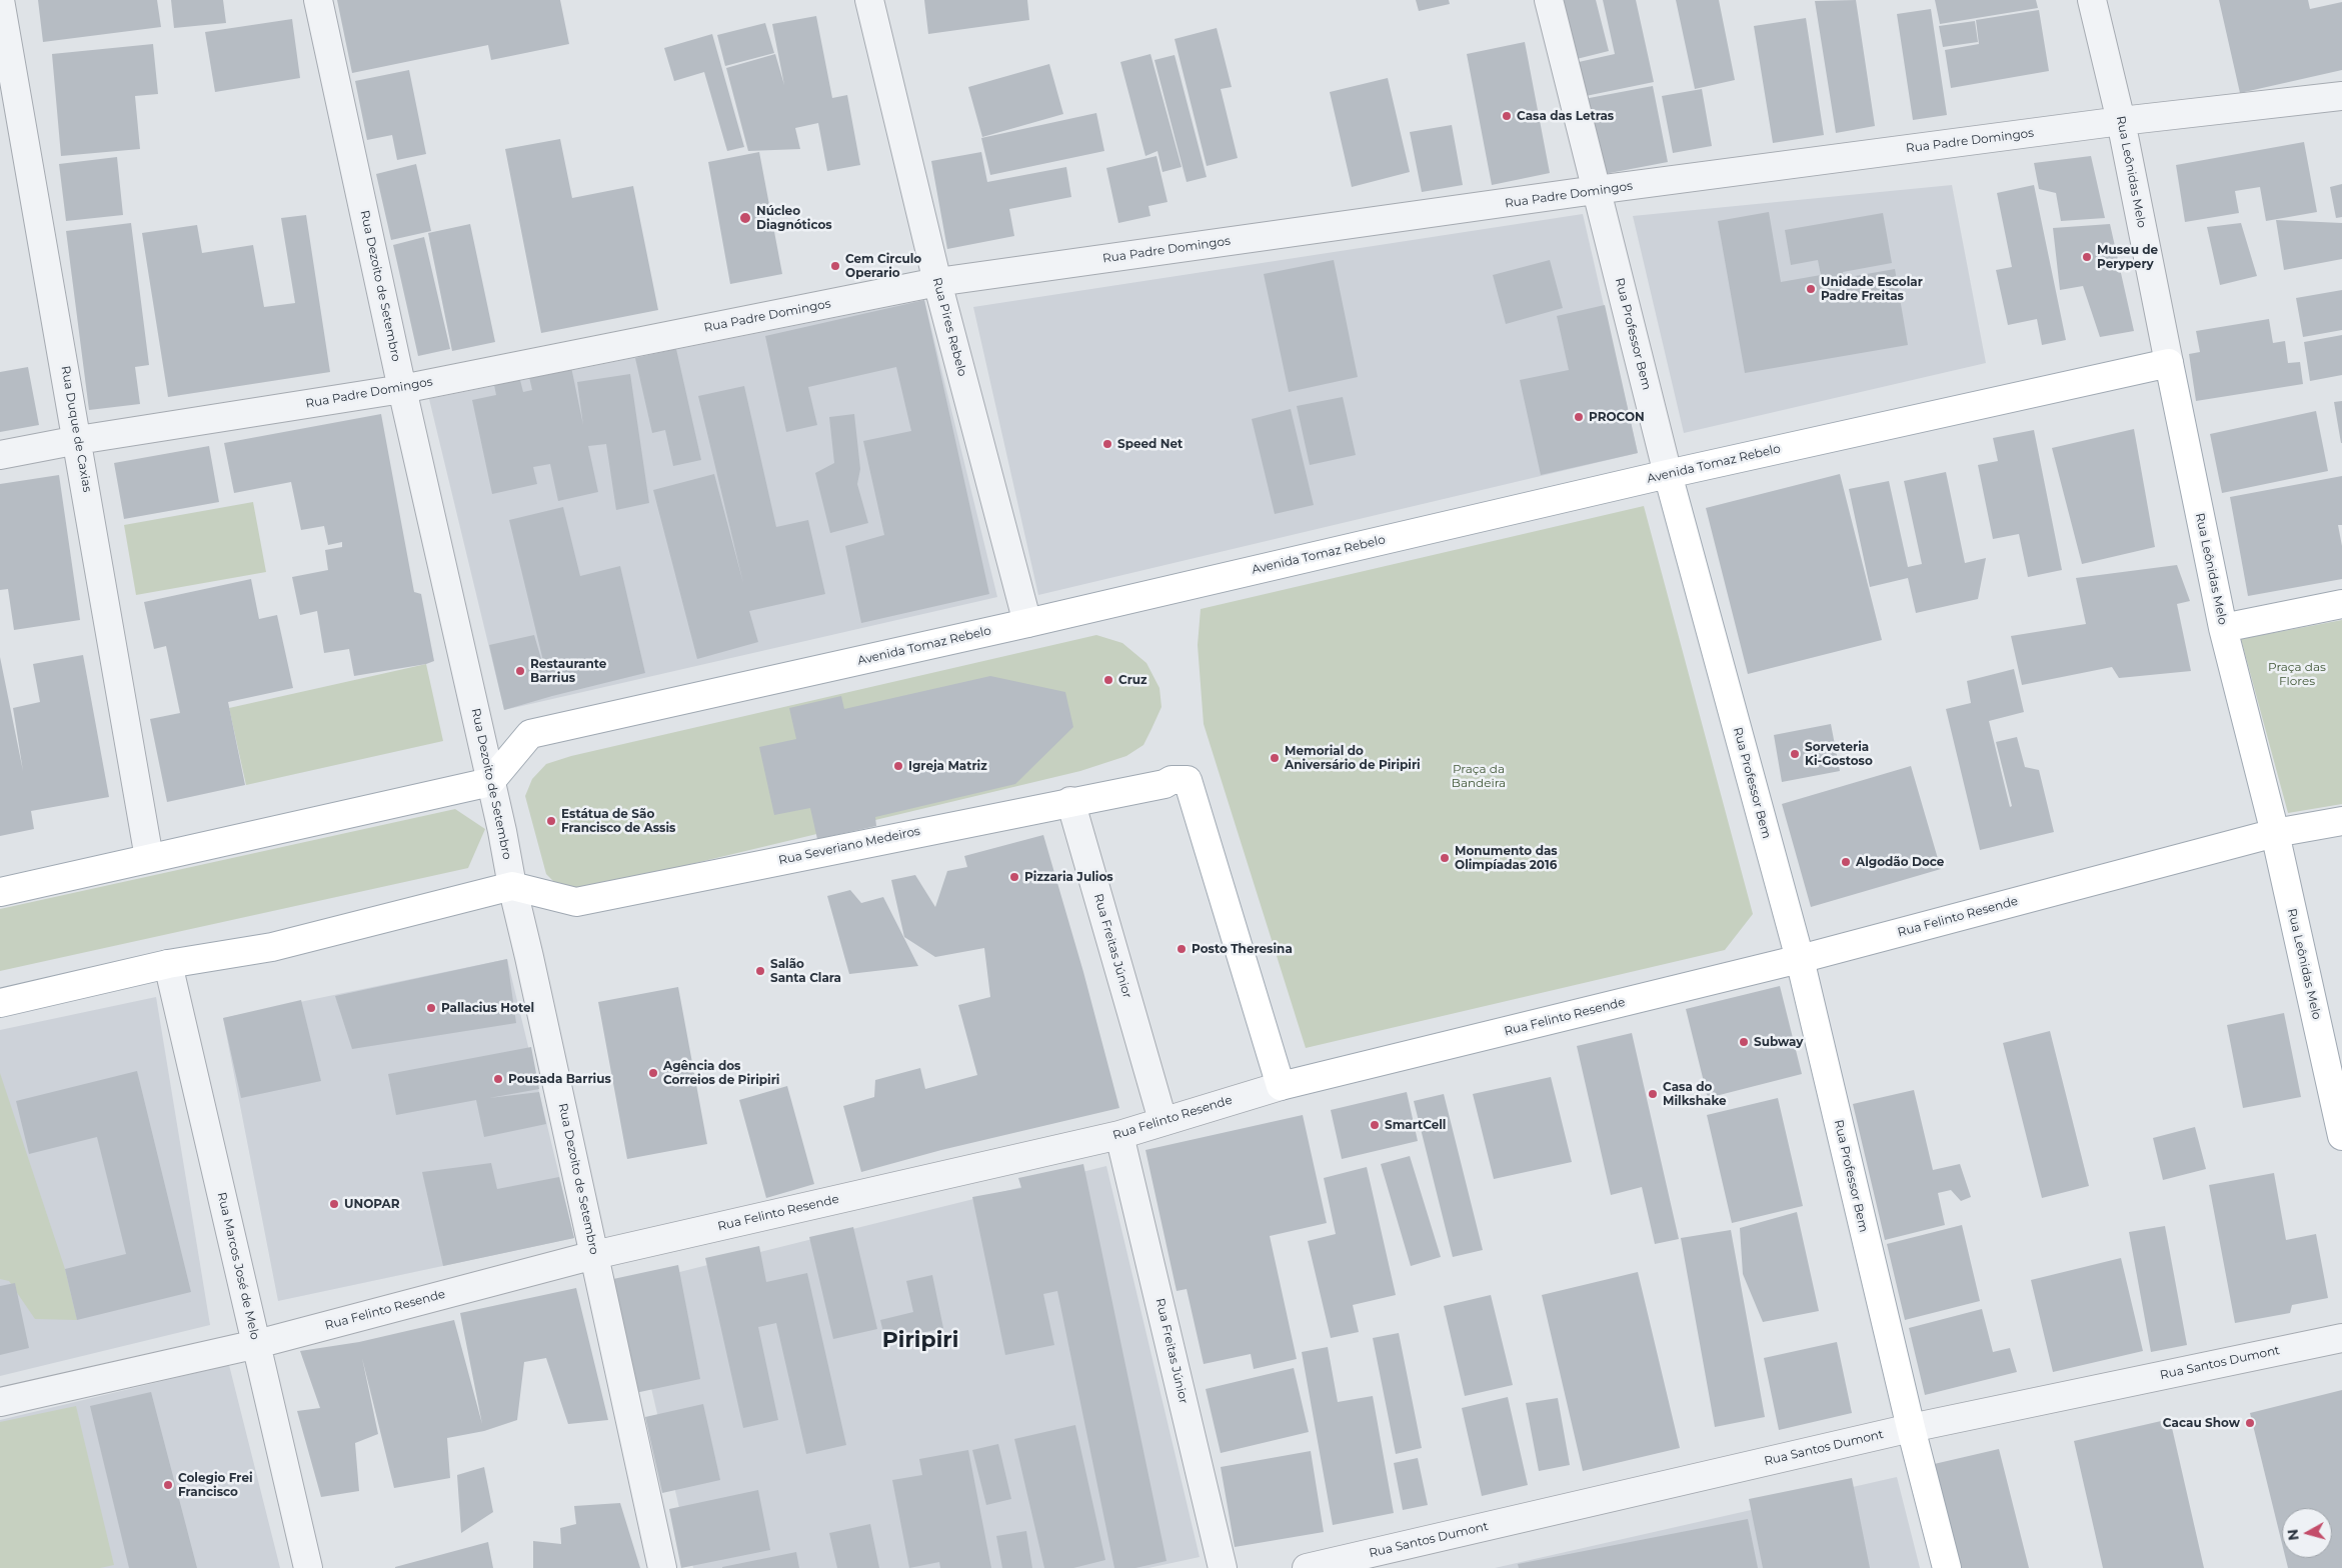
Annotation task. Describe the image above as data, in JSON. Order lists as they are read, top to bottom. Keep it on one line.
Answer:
{"streets":{"main road":["Rua Leônidas Melo","Rua Professor Bem","Avenida Tomaz Rebelo","Rua Severiano Medeiros","Rua Felinto Resende"],"street":["Rua Padre Domingos","Rua Dezoito de Setembro","Rua Pires Rebelo","Rua Duque de Caxias","Rua Freitas Júnior","Rua Marcos José de Melo","Rua Santos Dumont"]},"crossings":[["Rua Padre Domingos","Rua Leônidas Melo"],["Rua Padre Domingos","Rua Dezoito de Setembro"],["Rua Padre Domingos","Rua Pires Rebelo"],["Rua Padre Domingos","Rua Professor Bem"],["Rua Padre Domingos","Rua Duque de Caxias"],["Rua Leônidas Melo","Avenida Tomaz Rebelo"],["Rua Leônidas Melo","Rua Felinto Resende"],["Rua Dezoito de Setembro","Avenida Tomaz Rebelo"],["Rua Dezoito de Setembro","Rua Severiano Medeiros"],["Rua Dezoito de Setembro","Rua Felinto Resende"],["Rua Pires Rebelo","Avenida Tomaz Rebelo"],["Rua Professor Bem","Avenida Tomaz Rebelo"],["Rua Professor Bem","Rua Felinto Resende"],["Rua Professor Bem","Rua Santos Dumont"],["Rua Severiano Medeiros","Rua Felinto Resende"],["Rua Severiano Medeiros","Rua Freitas Júnior"],["Rua Felinto Resende","Rua Freitas Júnior"],["Rua Felinto Resende","Rua Marcos José de Melo"]],"districts":["Piripiri"],"parks":["Praça das Flores","Praça da Bandeira"],"places":["Casa das Letras","Núcleo Diagnóticos","Museu de Perypery","Cem Circulo Operario","Unidade Escolar Padre Freitas","PROCON","Speed Net","Restaurante Barrius","Cruz","Sorveteria Ki-Gostoso","Memorial do Aniversário de Piripiri","Igreja Matriz","Estátua de São Francisco de Assis","Monumento das Olimpíadas 2016","Algodão Doce","Pizzaria Julios","Posto Theresina","Salão Santa Clara","Pallacius Hotel","Subway","Agência dos Correios de Piripiri","Pousada Barrius","Casa do Milkshake","SmartCell","UNOPAR","Cacau Show","Colegio Frei Francisco"],"north":"left"}
